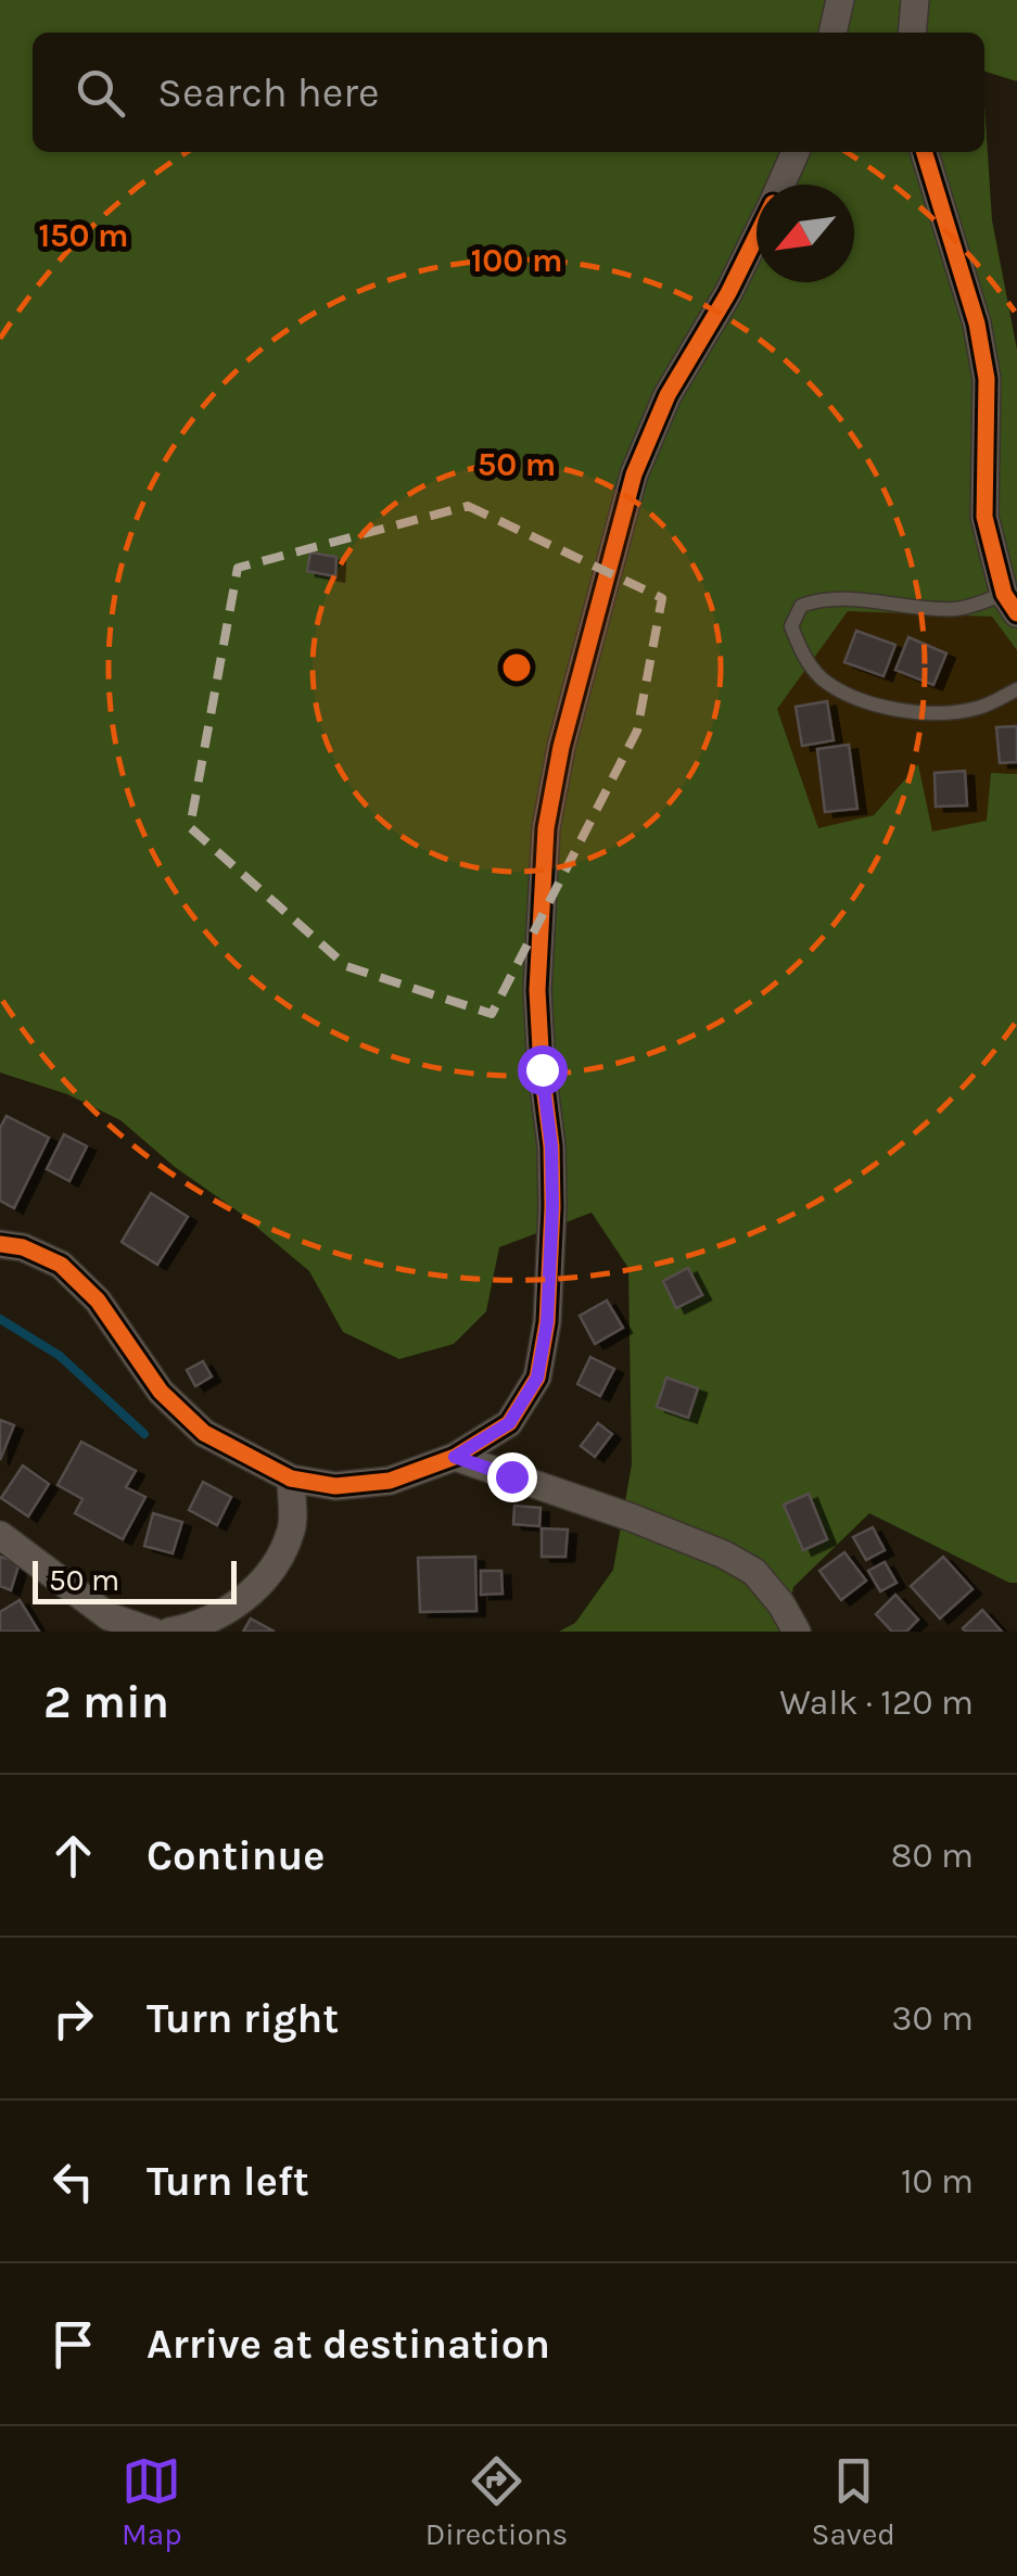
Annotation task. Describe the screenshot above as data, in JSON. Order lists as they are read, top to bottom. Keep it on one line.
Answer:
{"scale_bar":"50 m","north":"bottom left","page":{"search":"Search here","scale":"50 m","heading":["2 min","Walk · 120 m"],"list":[["Continue","80 m"],["Turn right","30 m"],["Turn left","10 m"],"Arrive at destination"],"nav":["Map","Directions","Saved"]},"rings":["150 m","100 m","50 m"]}
